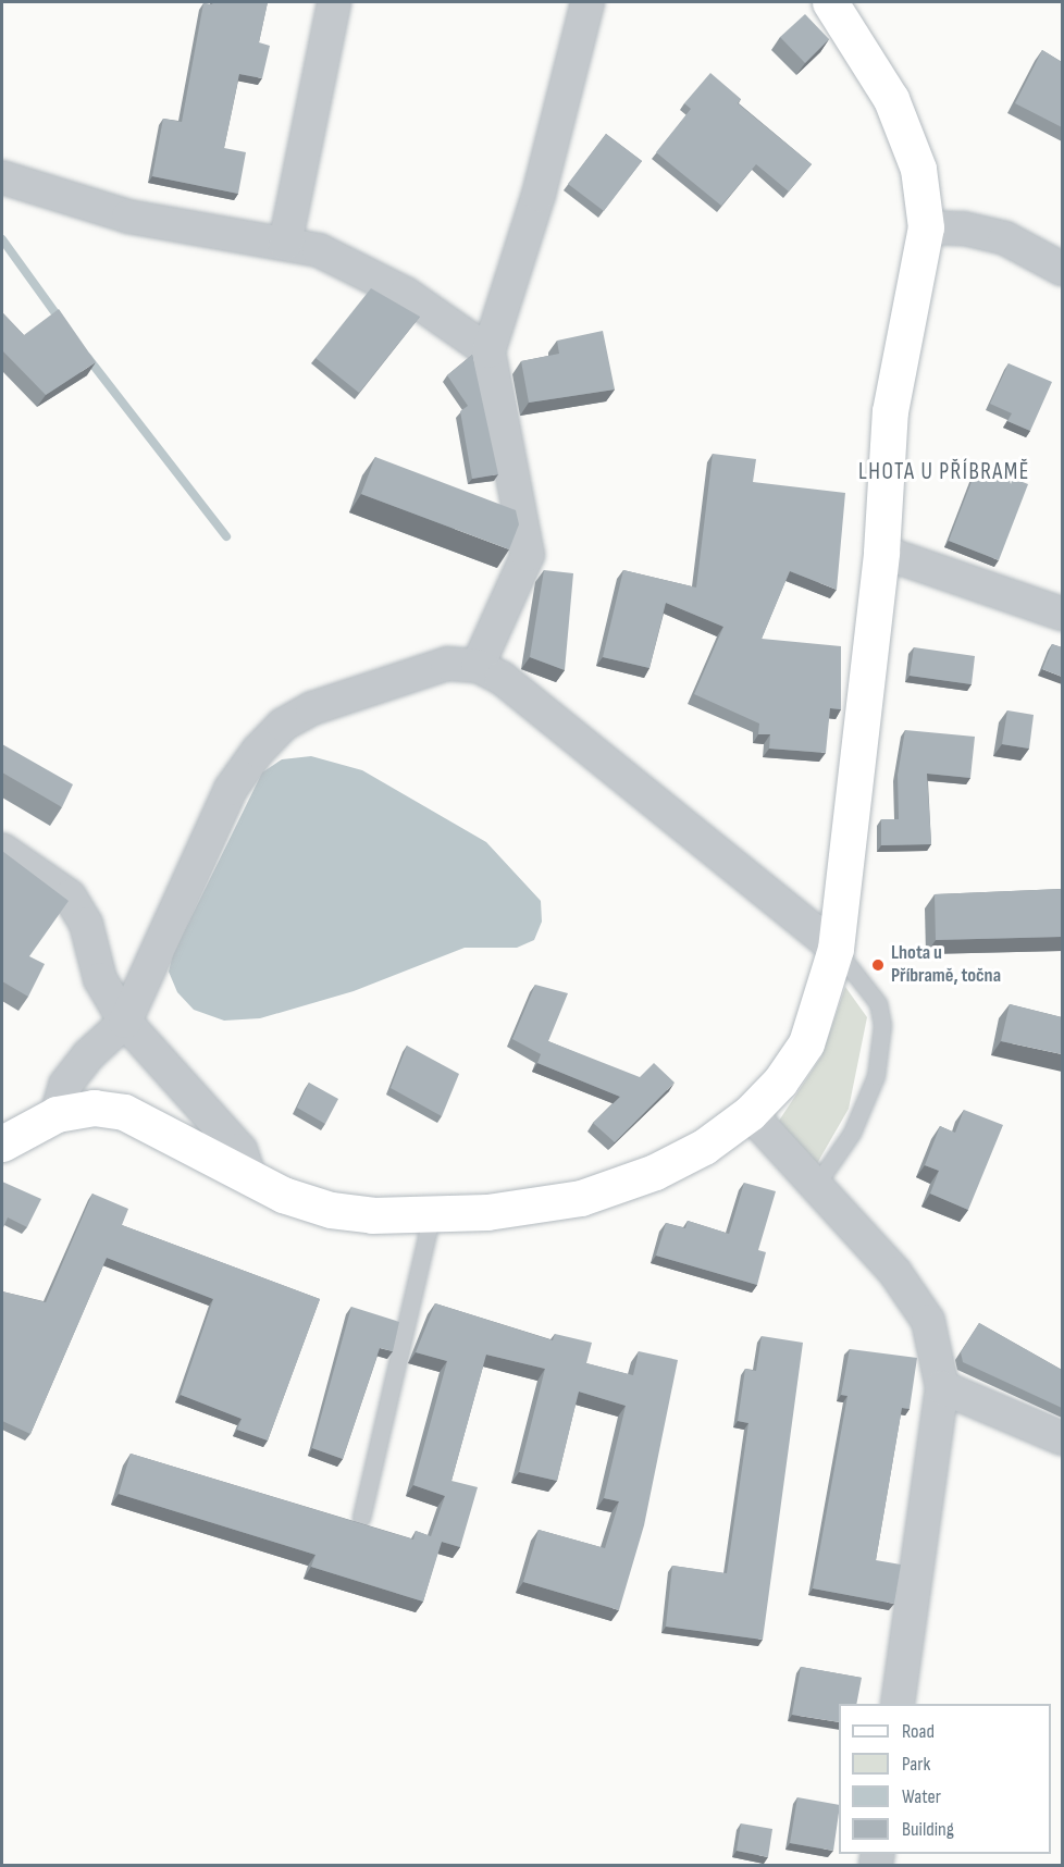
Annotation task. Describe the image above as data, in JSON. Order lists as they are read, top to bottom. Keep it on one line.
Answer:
{"districts":["LHOTA U PŘÍBRAMĚ"],"places":["Lhota u Příbramě, točna"],"legend":["Road","Park","Water","Building"]}
